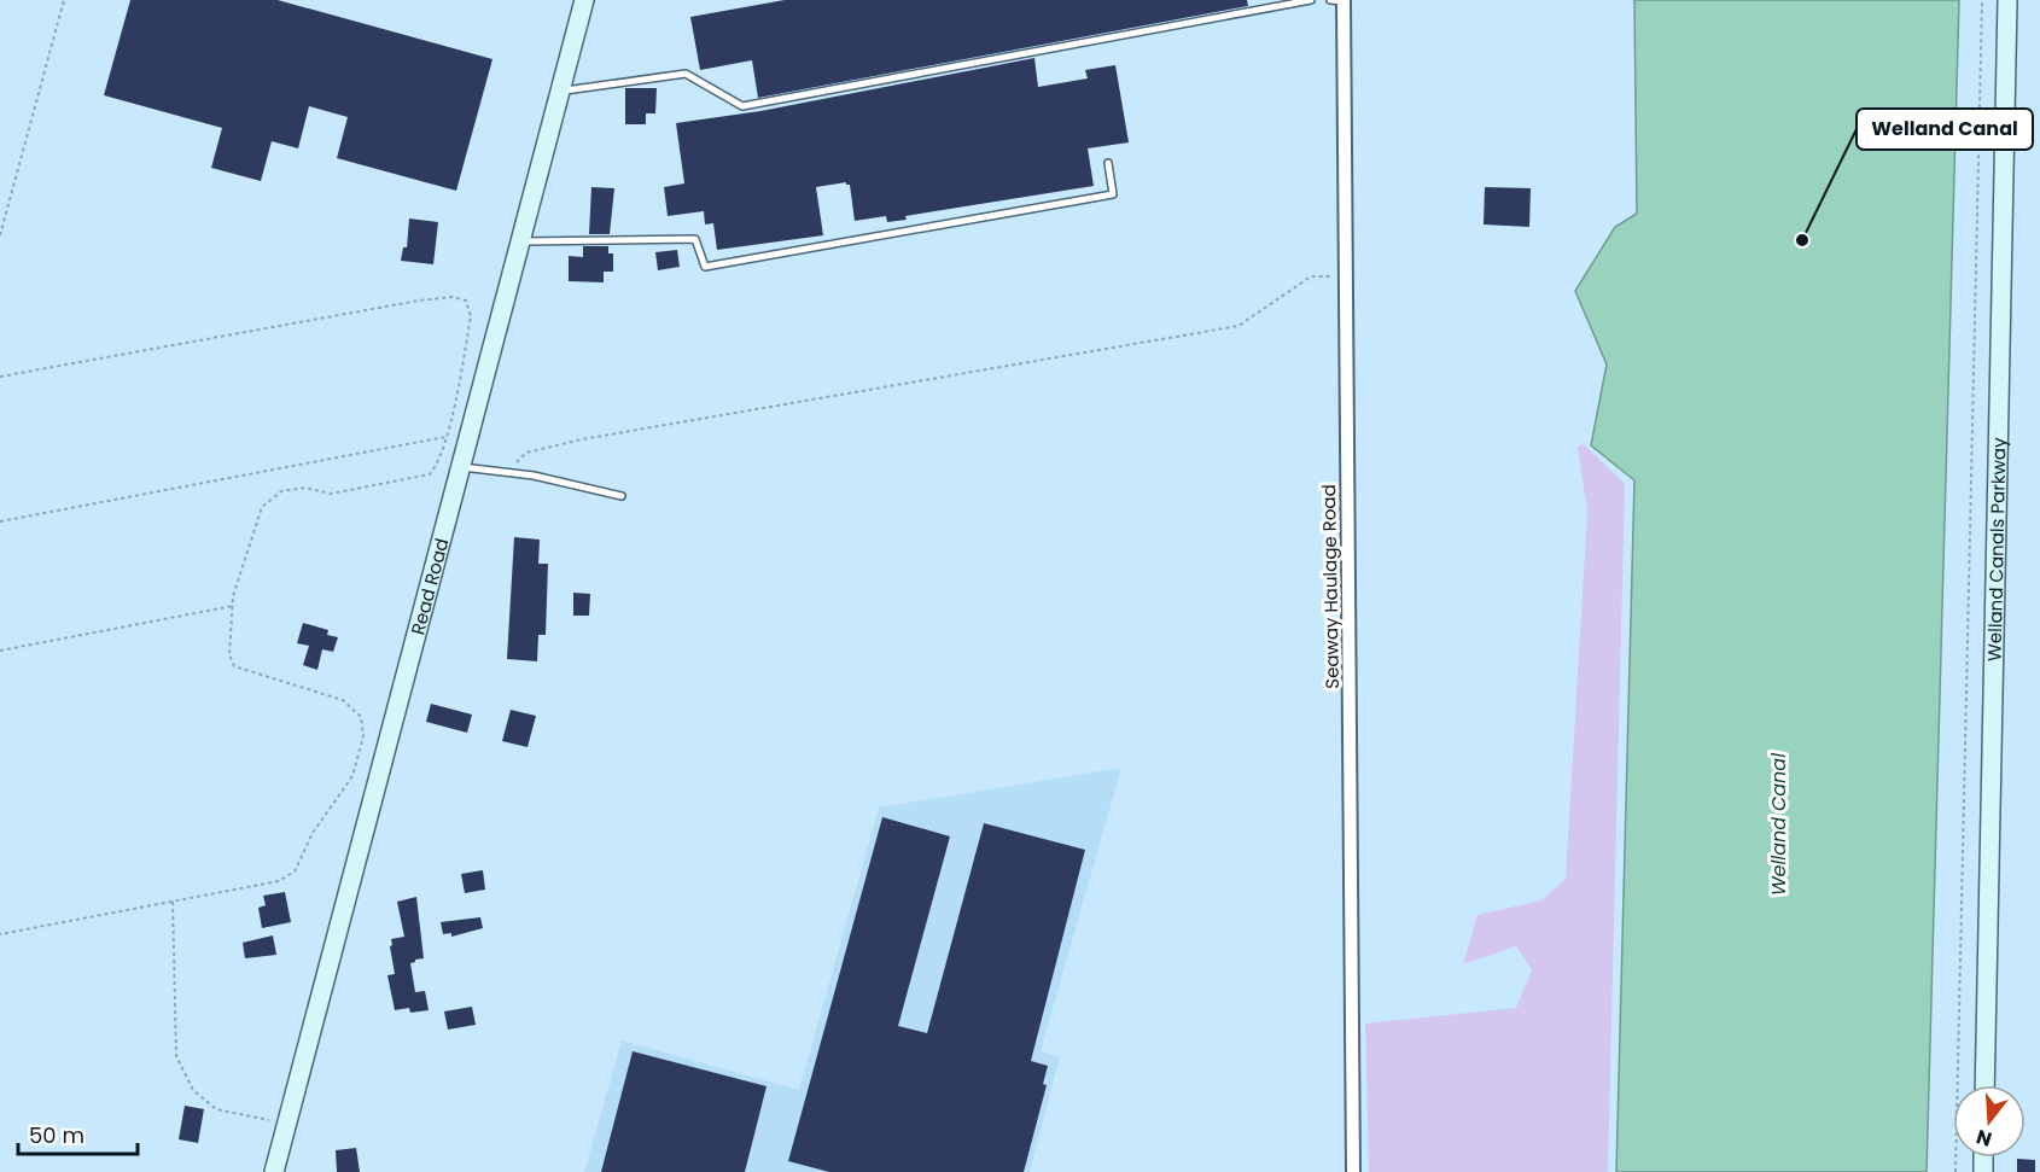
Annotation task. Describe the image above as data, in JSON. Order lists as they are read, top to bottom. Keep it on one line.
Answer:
{"streets":{"street":["Welland Canals Parkway","Read Road","Seaway Haulage Road"]},"water":["Welland Canal"],"places":["Welland Canal"],"scale_bar":"50 m","north":"bottom"}
